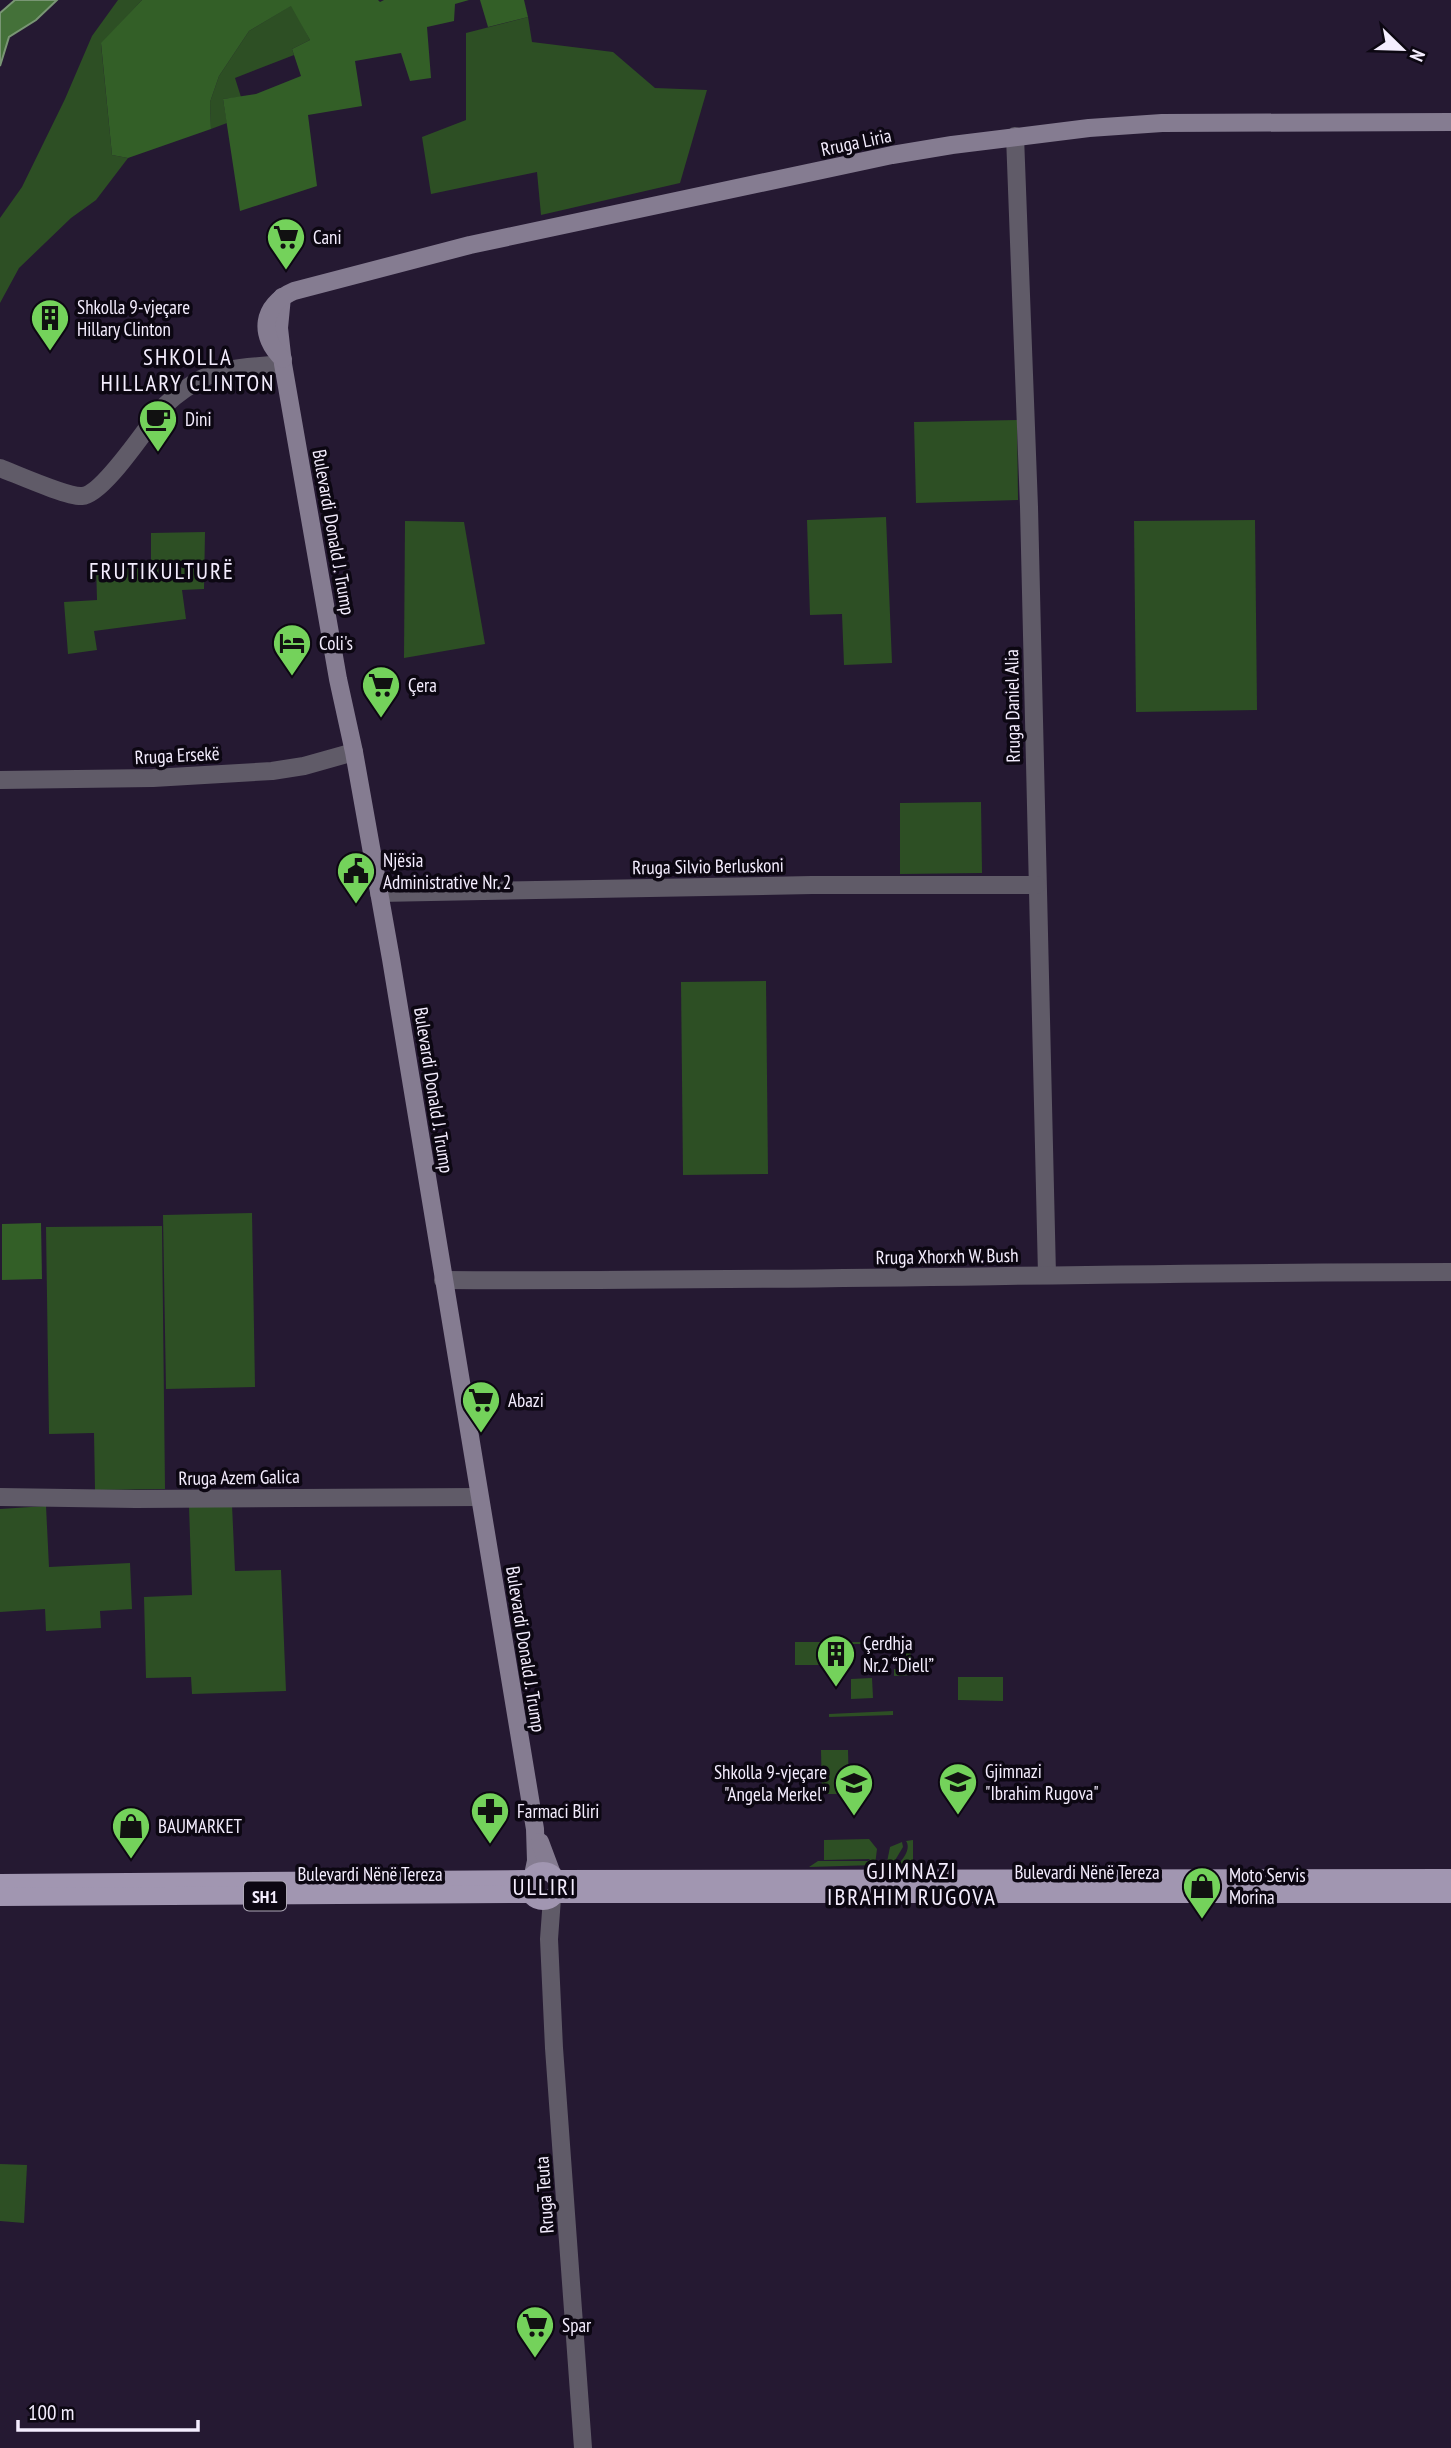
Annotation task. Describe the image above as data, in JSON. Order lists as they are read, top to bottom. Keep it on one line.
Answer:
{"streets":{"main road":["Rruga Liria","Bulevardi Donald J. Trump","Bulevardi Nënë Tereza","SH1"],"street":["Rruga Daniel Alia","Rruga Ersekë","Rruga Silvio Berluskoni","Rruga Xhorxh W. Bush","Rruga Azem Galica","Rruga Teuta"]},"crossings":[["Rruga Liria","Bulevardi Donald J. Trump"],["Rruga Liria","Rruga Daniel Alia"],["Bulevardi Donald J. Trump","Rruga Ersekë"],["Bulevardi Donald J. Trump","Rruga Silvio Berluskoni"],["Bulevardi Donald J. Trump","Rruga Xhorxh W. Bush"],["Bulevardi Donald J. Trump","Rruga Azem Galica"],["Bulevardi Donald J. Trump","Bulevardi Nënë Tereza"],["Bulevardi Donald J. Trump","Rruga Teuta"],["Rruga Daniel Alia","Rruga Silvio Berluskoni"],["Rruga Daniel Alia","Rruga Xhorxh W. Bush"],["Bulevardi Nënë Tereza","Rruga Teuta"]],"districts":["SHKOLLA HILLARY CLINTON","FRUTIKULTURË","GJIMNAZI IBRAHIM RUGOVA","ULLIRI"],"places":{"supermarket":["Cani","Çera","Abazi","Spar"],"building":["Shkolla 9-vjeçare Hillary Clinton","Çerdhja Nr.2 “Diell”"],"cafe":["Dini"],"hotel":["Coli's"],"public building":["Njësia Administrative Nr. 2"],"school or university":["Gjimnazi \"Ibrahim Rugova\"","Shkolla 9-vjeçare \"Angela Merkel\""],"pharmacy":["Farmaci Bliri"],"shop":["BAUMARKET","Moto Servis Morina"]},"scale_bar":"100 m","north":"bottom right"}
